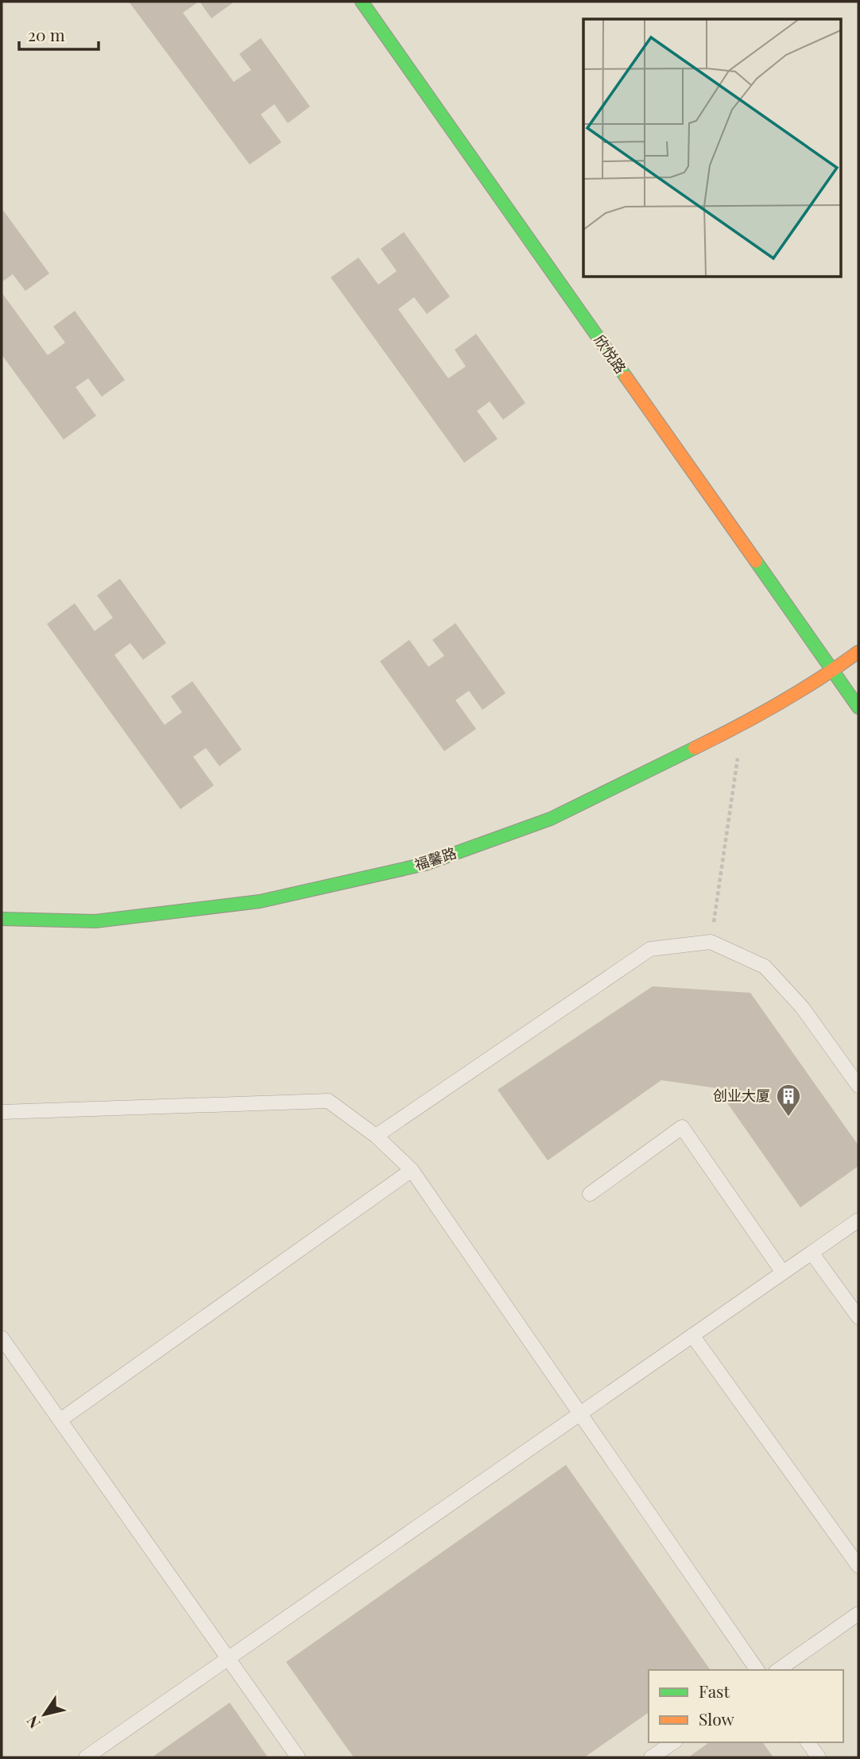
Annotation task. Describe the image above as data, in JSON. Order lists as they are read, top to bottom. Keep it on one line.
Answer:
{"streets":{"street":["欣悦路","福馨路"]},"crossings":[["欣悦路","福馨路"]],"places":{"building":["创业大厦"]},"legend":["Fast","Slow"],"scale_bar":"20 m","north":"bottom left"}
